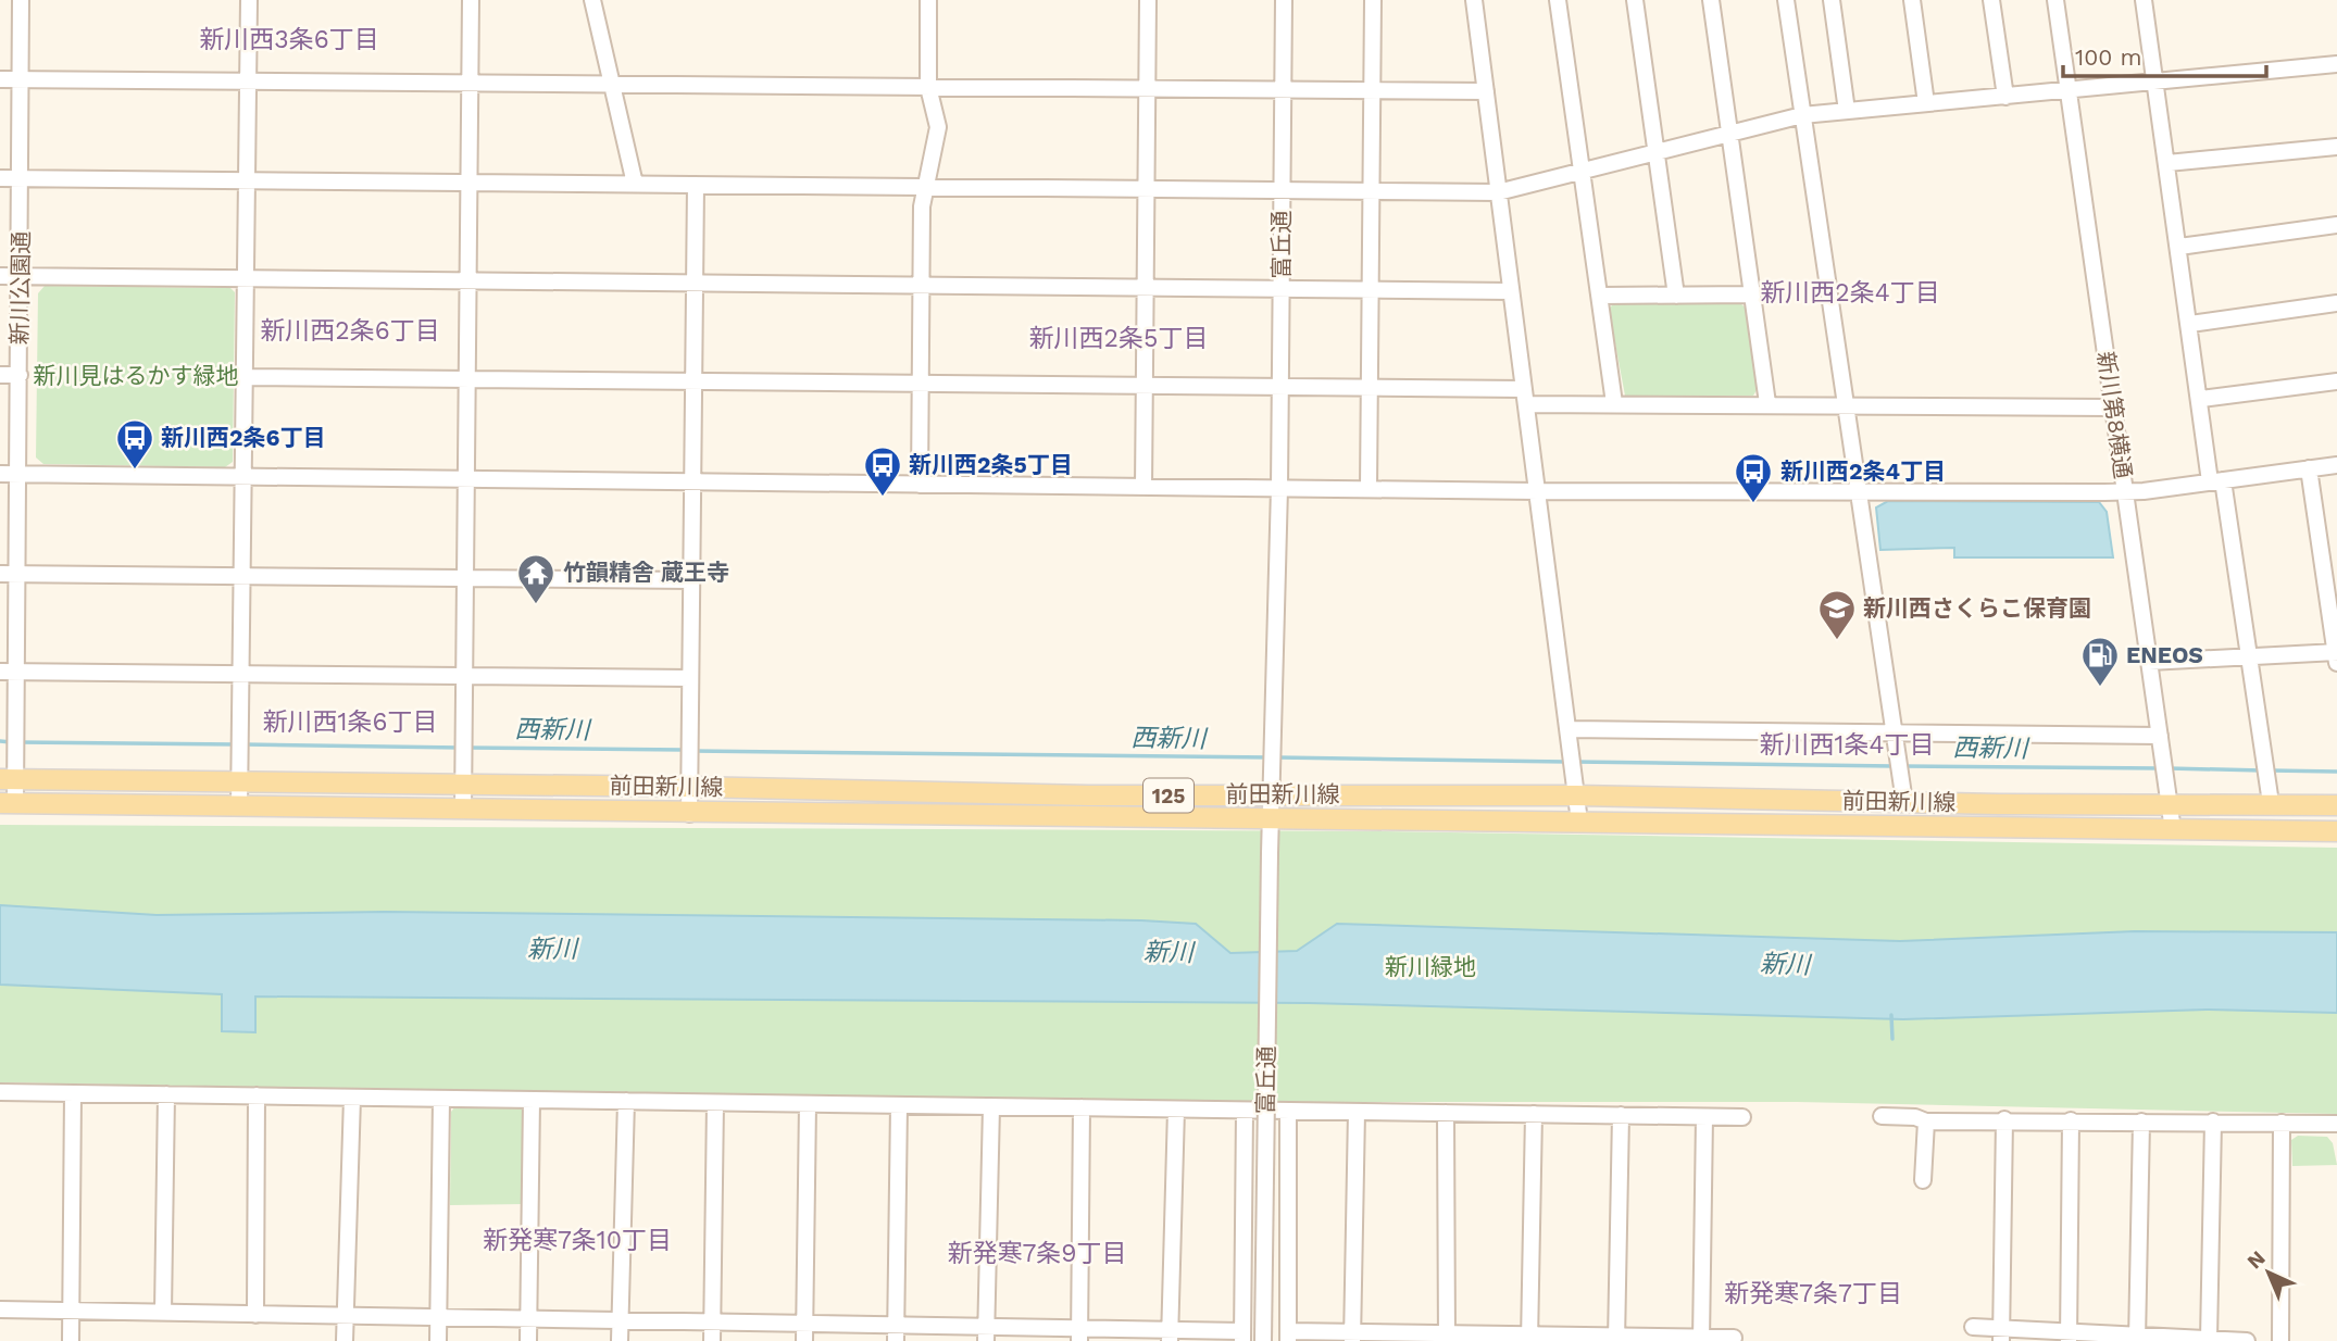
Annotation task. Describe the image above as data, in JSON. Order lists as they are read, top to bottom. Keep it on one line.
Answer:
{"streets":{"main road":["前田新川線","125"],"street":["富丘通","新川公園通","新川第8横通"]},"crossings":[["富丘通","前田新川線"],["新川公園通","前田新川線"],["新川第8横通","前田新川線"]],"districts":["新川西3条6丁目","新川西2条4丁目","新川西2条6丁目","新川西2条5丁目","新川西1条6丁目","新川西1条4丁目","新発寒7条10丁目","新発寒7条9丁目","新発寒7条7丁目"],"water":["西新川","新川"],"parks":["新川見はるかす緑地","新川緑地"],"places":{"bus stop":["新川西2条6丁目","新川西2条5丁目","新川西2条4丁目"],"temple":["竹韻精舎 蔵王寺"],"school or university":["新川西さくらこ保育園"],"fuel station":["ENEOS"]},"scale_bar":"100 m","north":"top left"}
